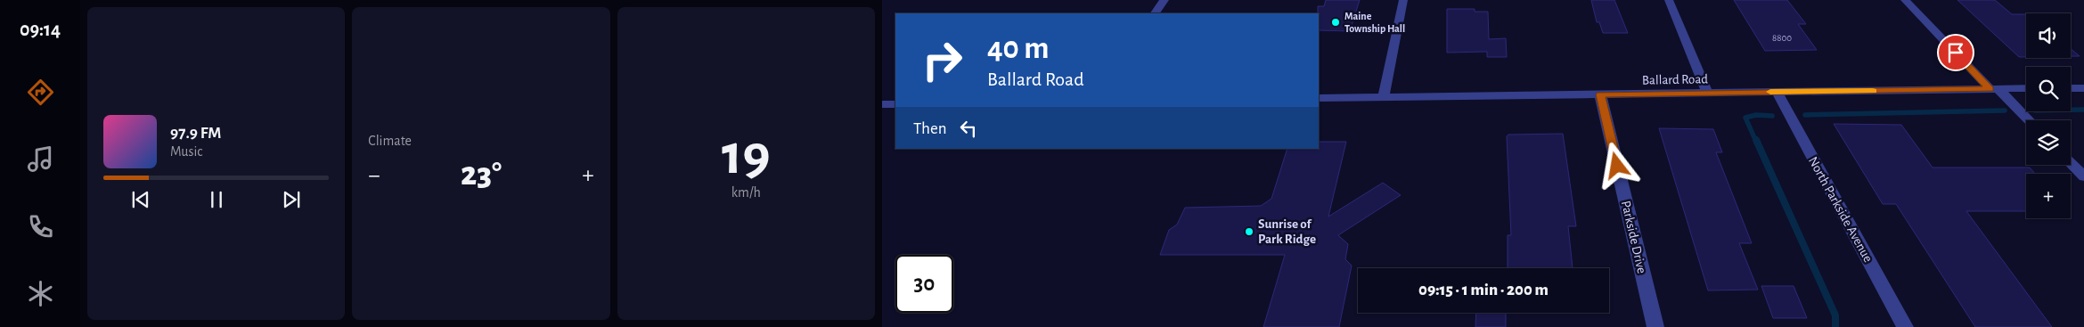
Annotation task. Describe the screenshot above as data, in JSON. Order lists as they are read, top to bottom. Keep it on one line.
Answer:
{"streets":{"street":["Ballard Road","North Parkside Avenue","Parkside Drive"]},"crossings":[["Ballard Road","North Parkside Avenue"],["Ballard Road","Parkside Drive"]],"places":["Maine Township Hall","Sunrise of Park Ridge"],"house_numbers":["8800"],"page":{"tabs":"09:14","tile":["Climate",["19","km/h"]],"map_buttons":"+","turn":["40 m","Ballard Road"],"then":"Then","song":["97.9 FM","Music"],"heat":["−","23°","+"],"limit":"30","trip":"09:15 · 1 min · 200 m"}}
